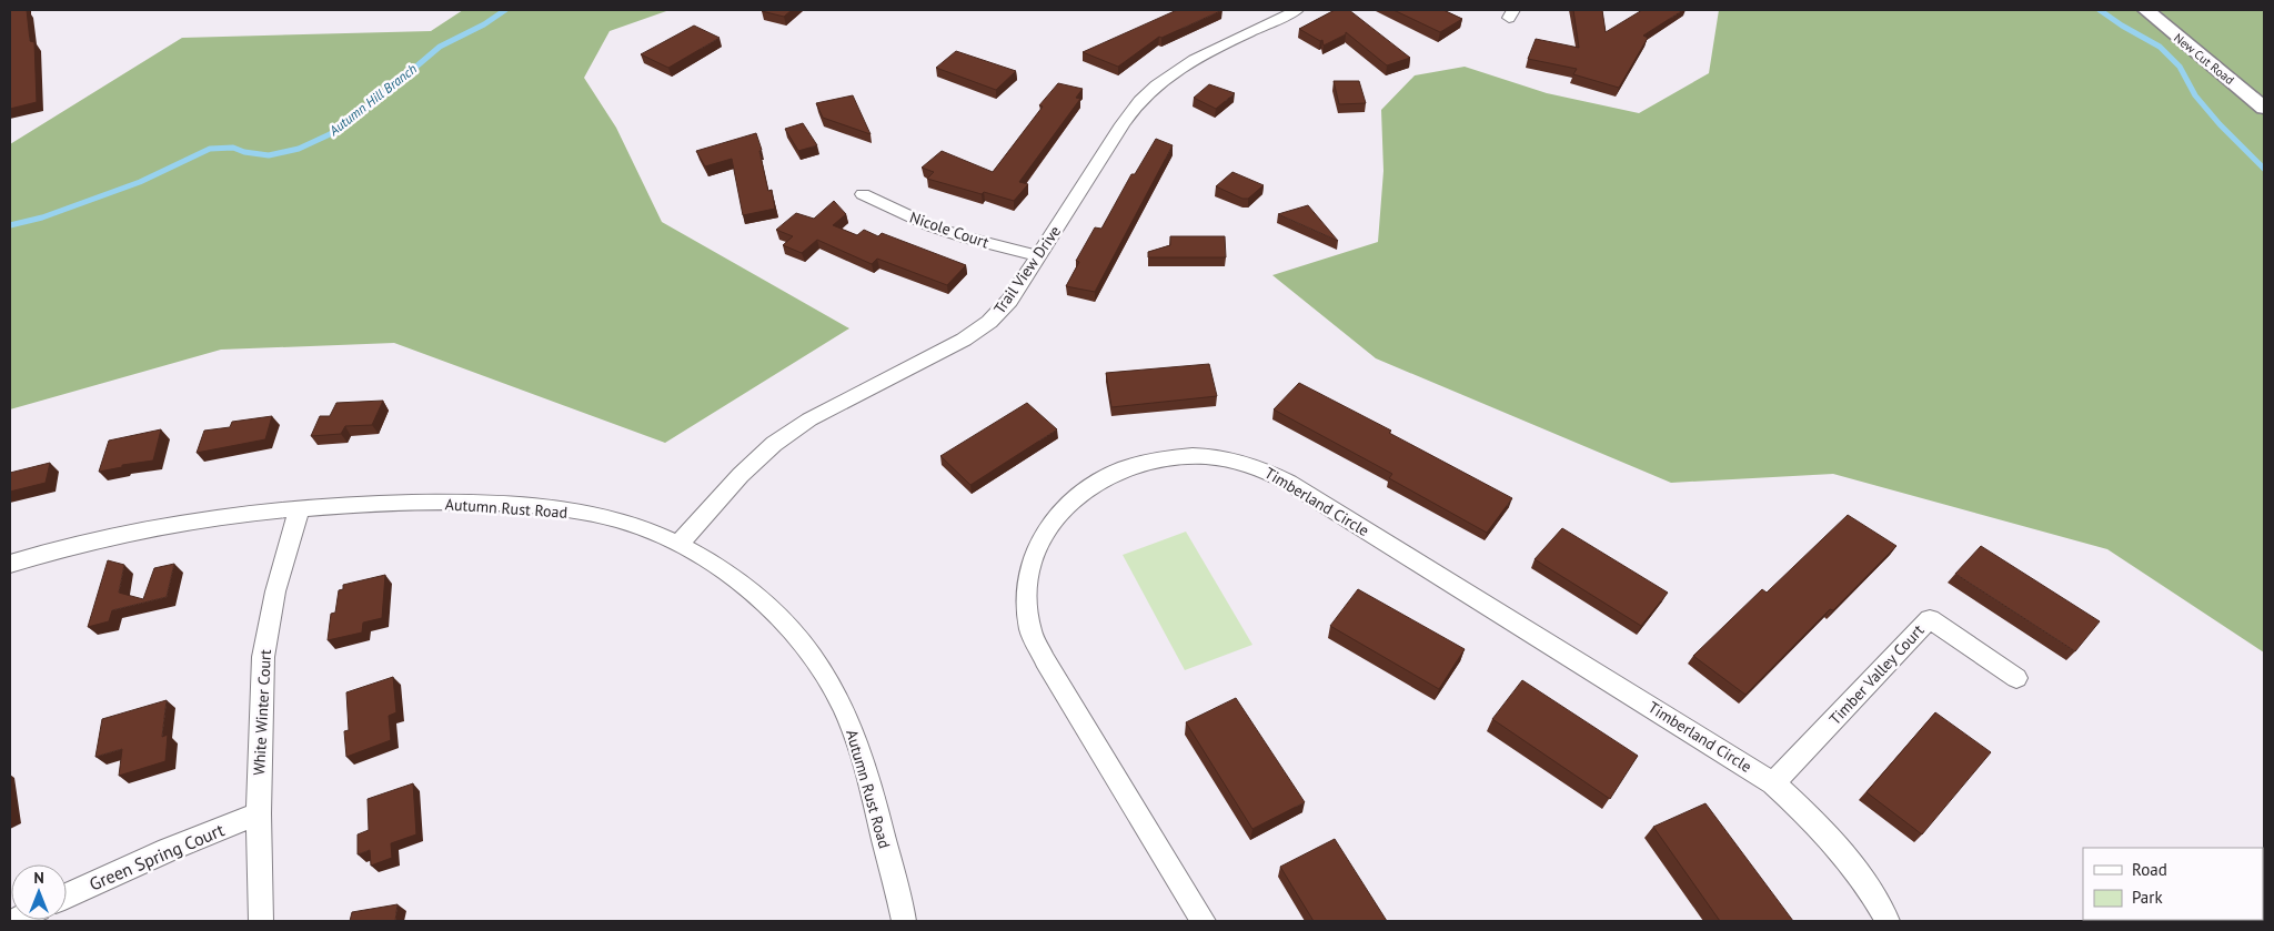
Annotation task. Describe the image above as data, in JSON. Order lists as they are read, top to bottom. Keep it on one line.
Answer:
{"streets":{"street":["New Cut Road","Nicole Court","Trail View Drive","Timberland Circle","Autumn Rust Road","Timber Valley Court","White Winter Court","Green Spring Court"]},"crossings":[["Nicole Court","Trail View Drive"],["Trail View Drive","Autumn Rust Road"],["Timberland Circle","Timber Valley Court"],["Autumn Rust Road","White Winter Court"],["White Winter Court","Green Spring Court"]],"water":["Autumn Hill Branch"],"legend":["Road","Park"],"north":"top"}
